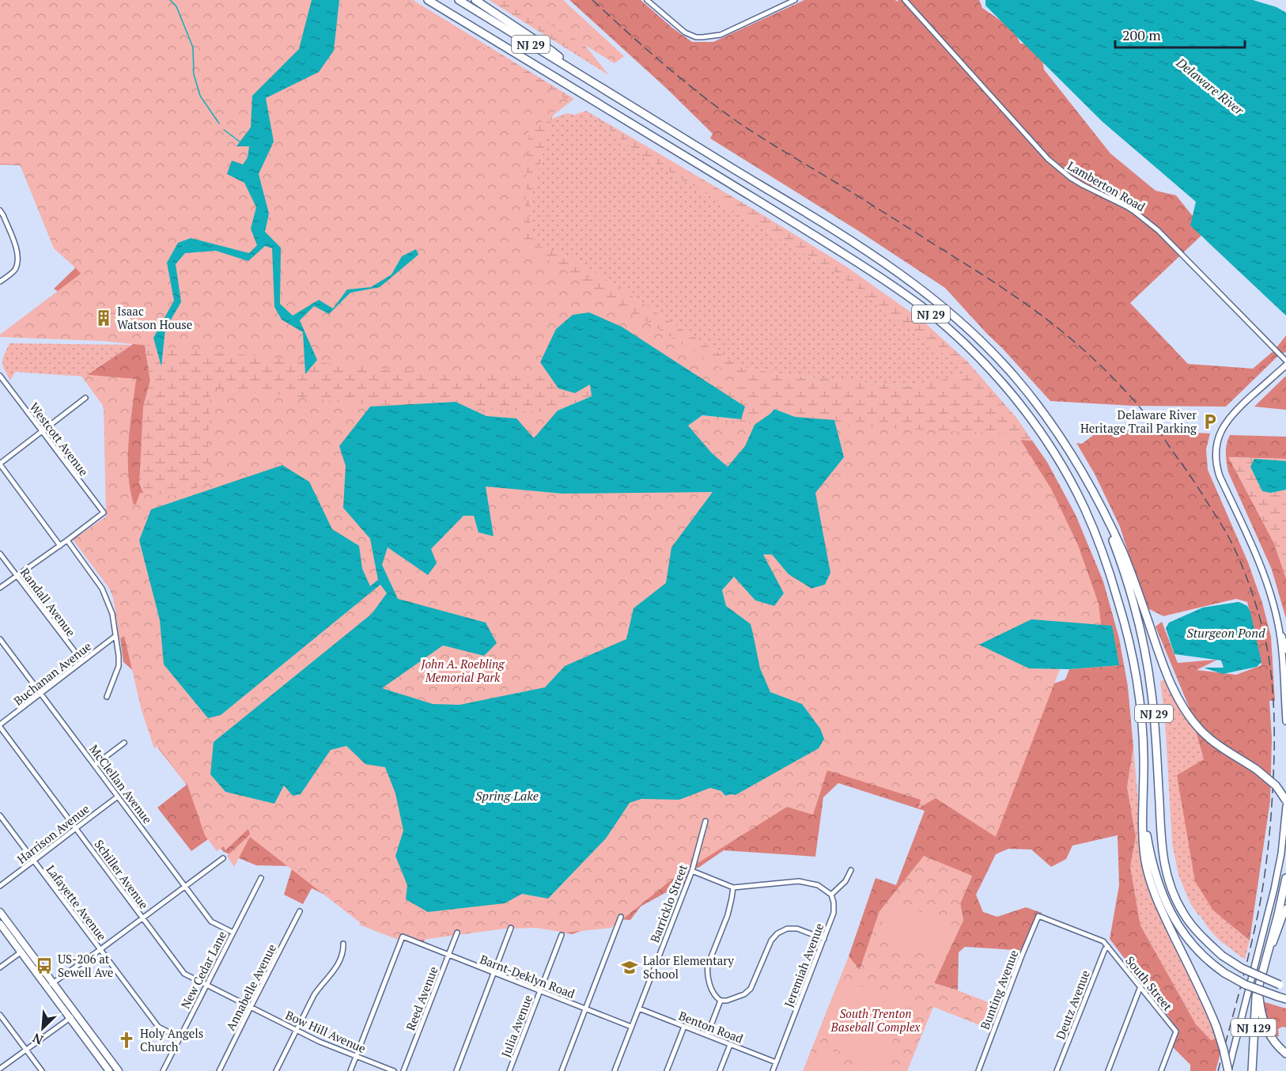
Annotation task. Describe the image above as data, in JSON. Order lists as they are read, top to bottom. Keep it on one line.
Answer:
{"streets":{"highway":["NJ 29","NJ 129"],"street":["Lamberton Road","Westcott Avenue","Randall Avenue","Buchanan Avenue","McClellan Avenue","Harrison Avenue","Schiller Avenue","Lafayette Avenue","Barricklo Street","Jeremiah Avenue","New Cedar Lane","Barnt-Deklyn Road","South Street","Annabelle Avenue","Bunting Avenue","Reed Avenue","Deutz Avenue","Julia Avenue","Benton Road","Bow Hill Avenue"]},"crossings":[["Randall Avenue","Buchanan Avenue"],["Buchanan Avenue","McClellan Avenue"],["Buchanan Avenue","Schiller Avenue"],["McClellan Avenue","Harrison Avenue"],["McClellan Avenue","New Cedar Lane"],["Harrison Avenue","Schiller Avenue"],["Harrison Avenue","Lafayette Avenue"],["Schiller Avenue","New Cedar Lane"],["Schiller Avenue","Annabelle Avenue"],["Schiller Avenue","Bow Hill Avenue"],["Lafayette Avenue","New Cedar Lane"],["Barricklo Street","Barnt-Deklyn Road"],["Barricklo Street","Benton Road"],["Jeremiah Avenue","Benton Road"],["Barnt-Deklyn Road","Reed Avenue"],["Barnt-Deklyn Road","Julia Avenue"],["Barnt-Deklyn Road","Bow Hill Avenue"],["South Street","Bunting Avenue"],["South Street","Deutz Avenue"],["Annabelle Avenue","Bow Hill Avenue"],["Bunting Avenue","Deutz Avenue"]],"water":["Delaware River","Sturgeon Pond","Spring Lake"],"parks":["John A. Roebling Memorial Park","South Trenton Baseball Complex"],"places":{"building":["Isaac Watson House"],"parking":["Delaware River Heritage Trail Parking"],"bus stop":["US-206 at Sewell Ave"],"school or university":["Lalor Elementary School"],"church":["Holy Angels Church"]},"scale_bar":"200 m","north":"bottom left"}
